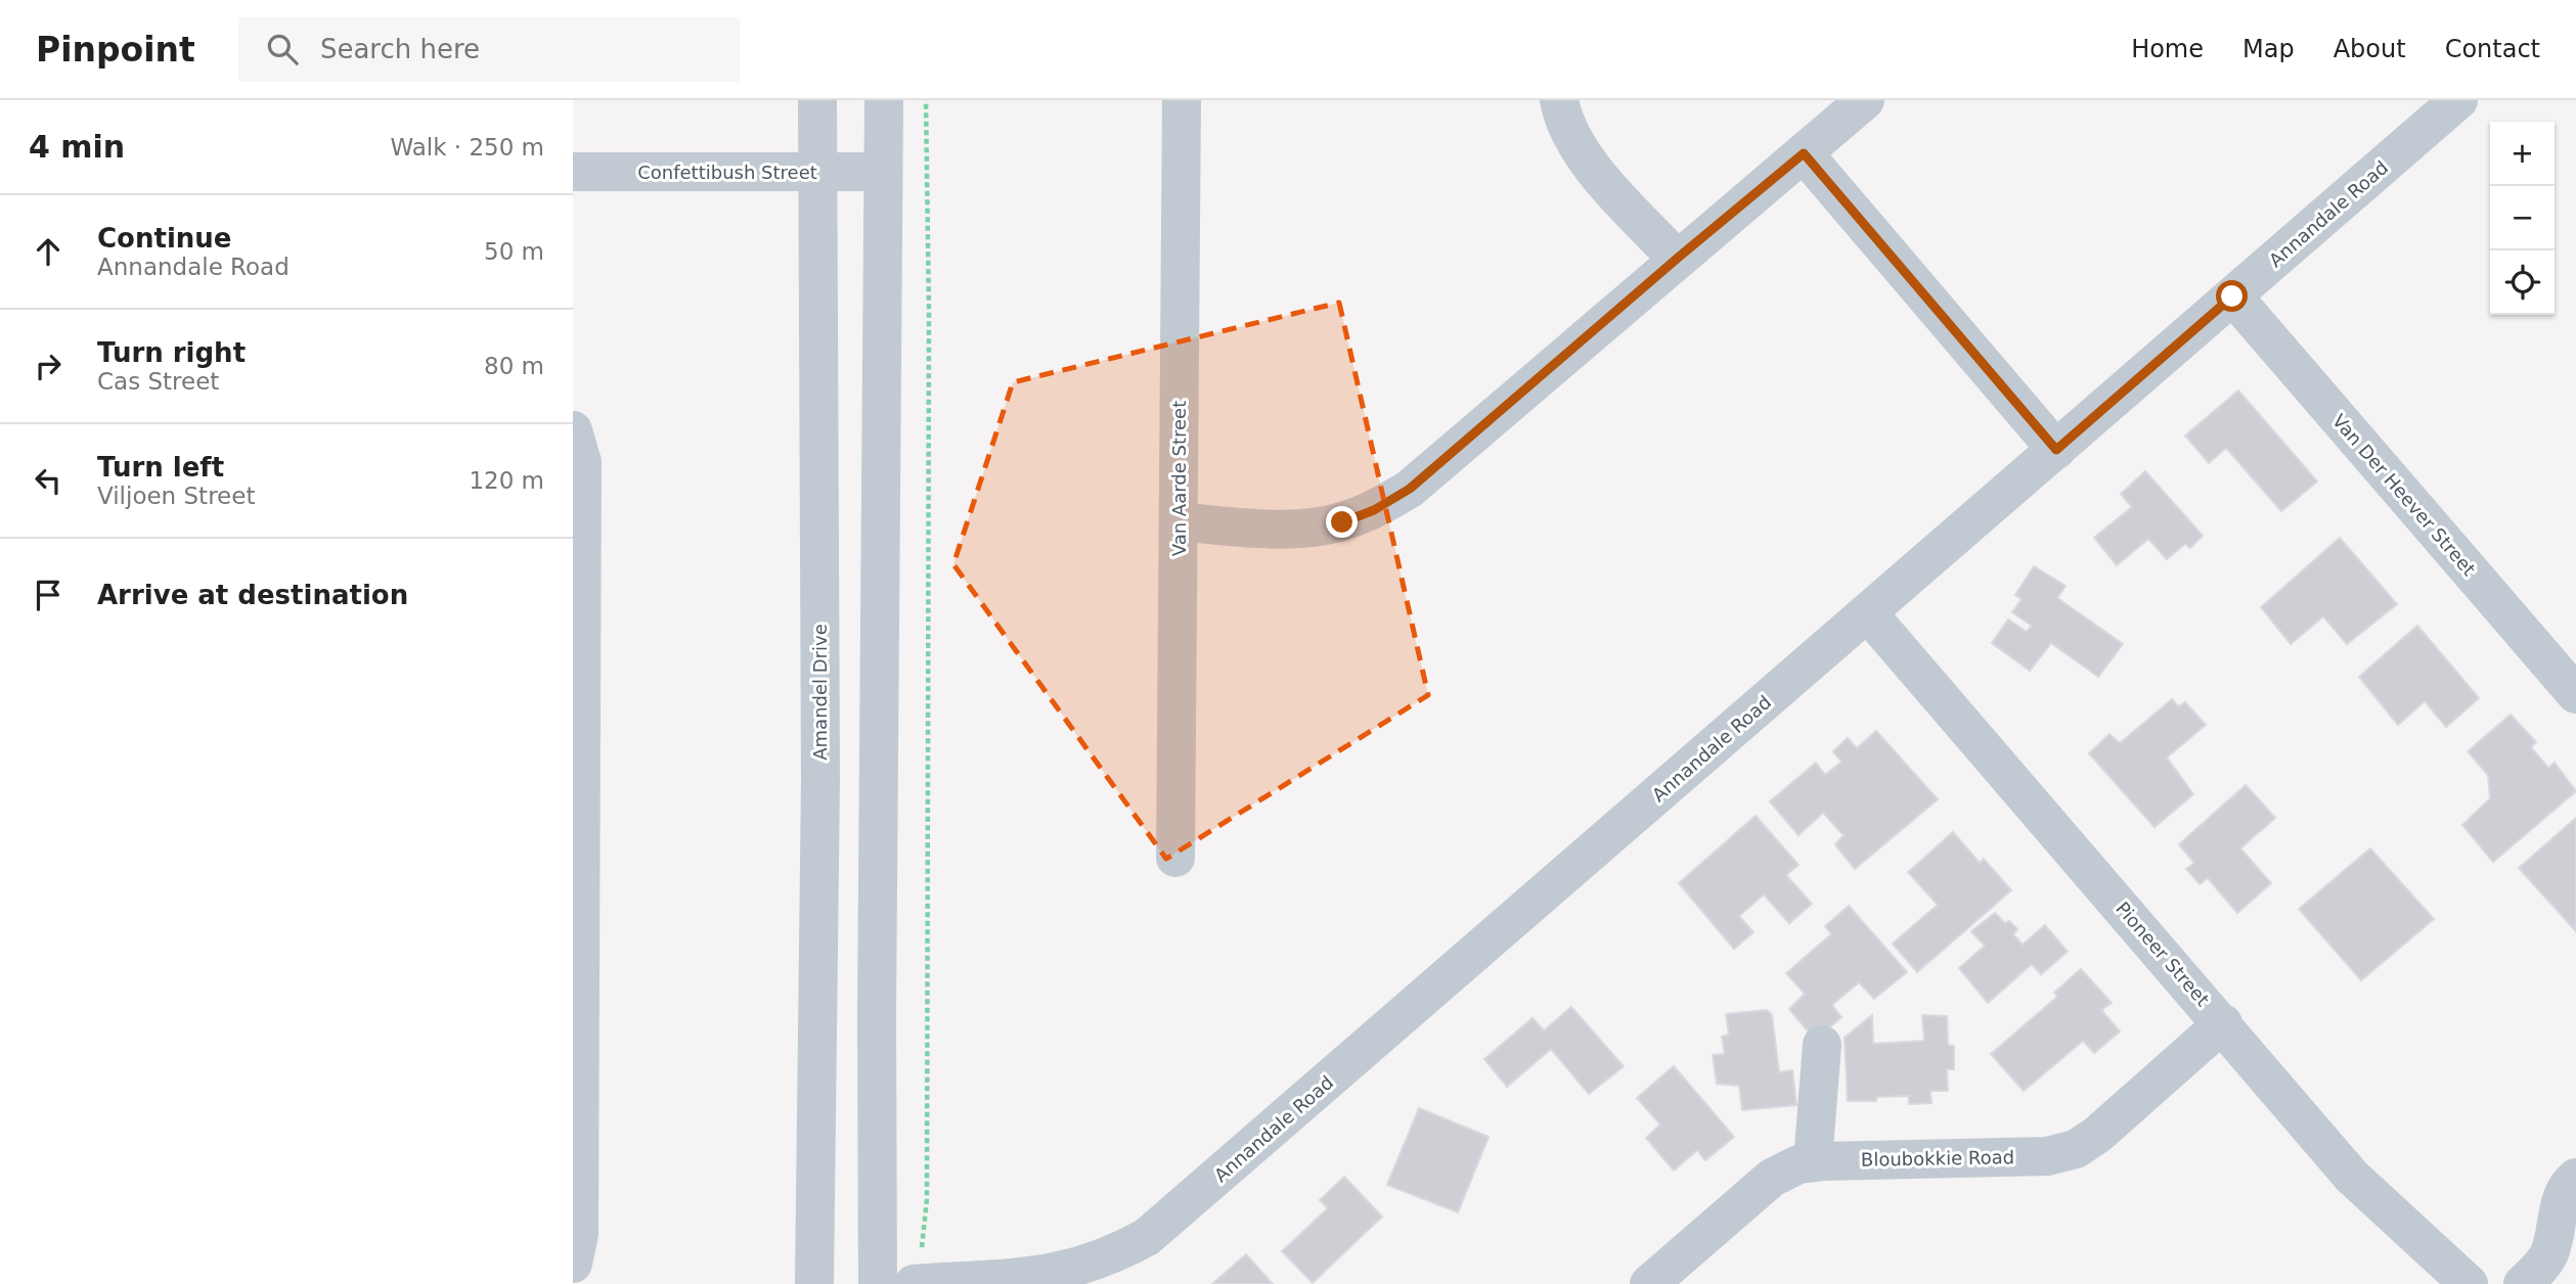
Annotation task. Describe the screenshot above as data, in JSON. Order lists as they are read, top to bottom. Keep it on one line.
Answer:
{"streets":{"street":["Confettibush Street","Annandale Road","Van Aarde Street","Van Der Heever Street","Amandel Drive","Pioneer Street","Bloubokkie Road"]},"crossings":[["Confettibush Street","Amandel Drive"],["Annandale Road","Van Der Heever Street"],["Annandale Road","Pioneer Street"],["Pioneer Street","Bloubokkie Road"]],"page":{"header":"Pinpoint","search":"Search here","nav":["Home","Map","About","Contact"],"heading":["4 min","Walk · 250 m"],"map_buttons":["+","−"],"list":[["Continue","Annandale Road","50 m"],["Turn right","Cas Street","80 m"],["Turn left","Viljoen Street","120 m"],"Arrive at destination"]}}
